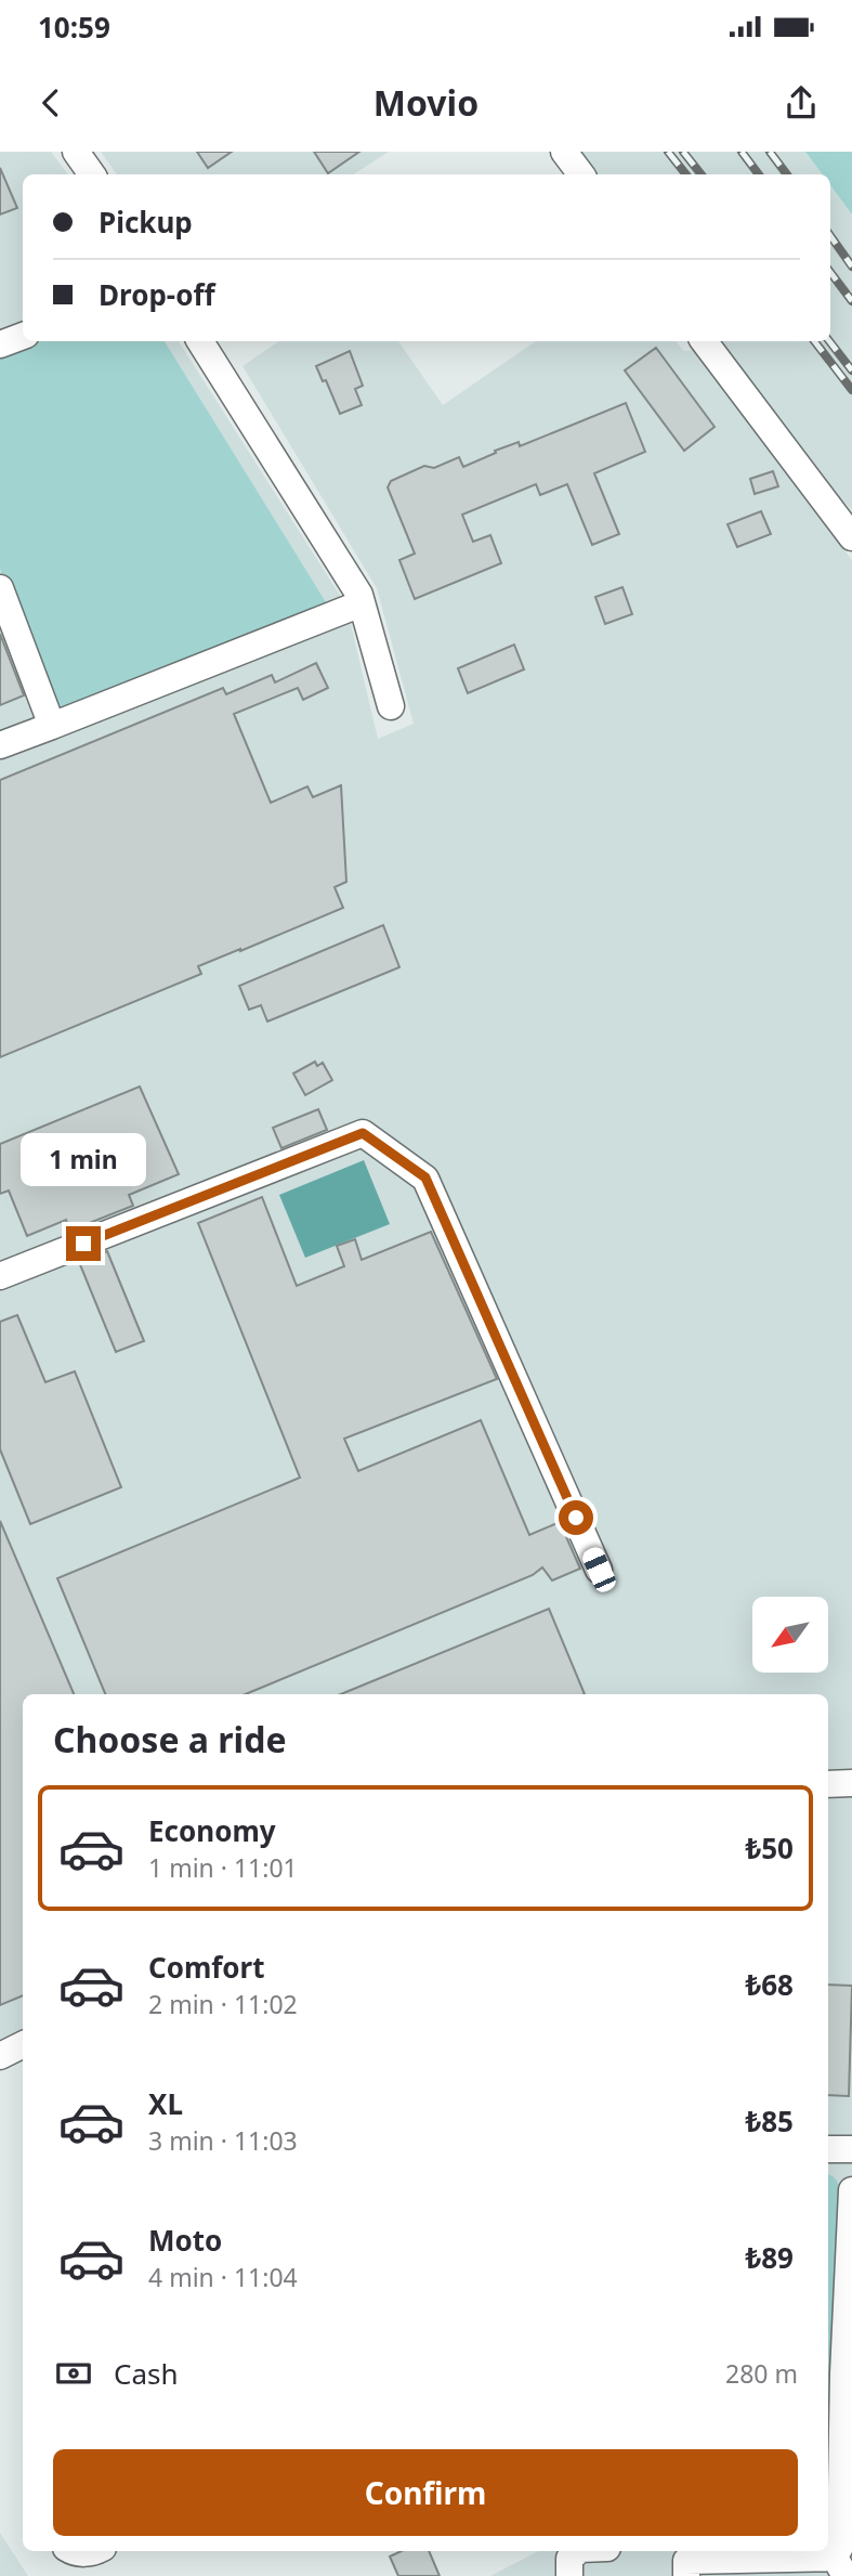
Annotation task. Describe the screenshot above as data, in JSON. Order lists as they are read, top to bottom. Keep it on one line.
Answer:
{"north":"bottom left","page":{"status":"10:59","header":"Movio","banner":["Pickup","Drop-off"],"bubble":"1 min","heading":"Choose a ride","list":[{"name":"Economy","note":"1 min · 11:01","value":"₺50"},{"name":"Comfort","note":"2 min · 11:02","value":"₺68"},{"name":"XL","note":"3 min · 11:03","value":"₺85"},{"name":"Moto","note":"4 min · 11:04","value":"₺89"}],"pay":["Cash","280 m"],"buttons":"Confirm"}}
